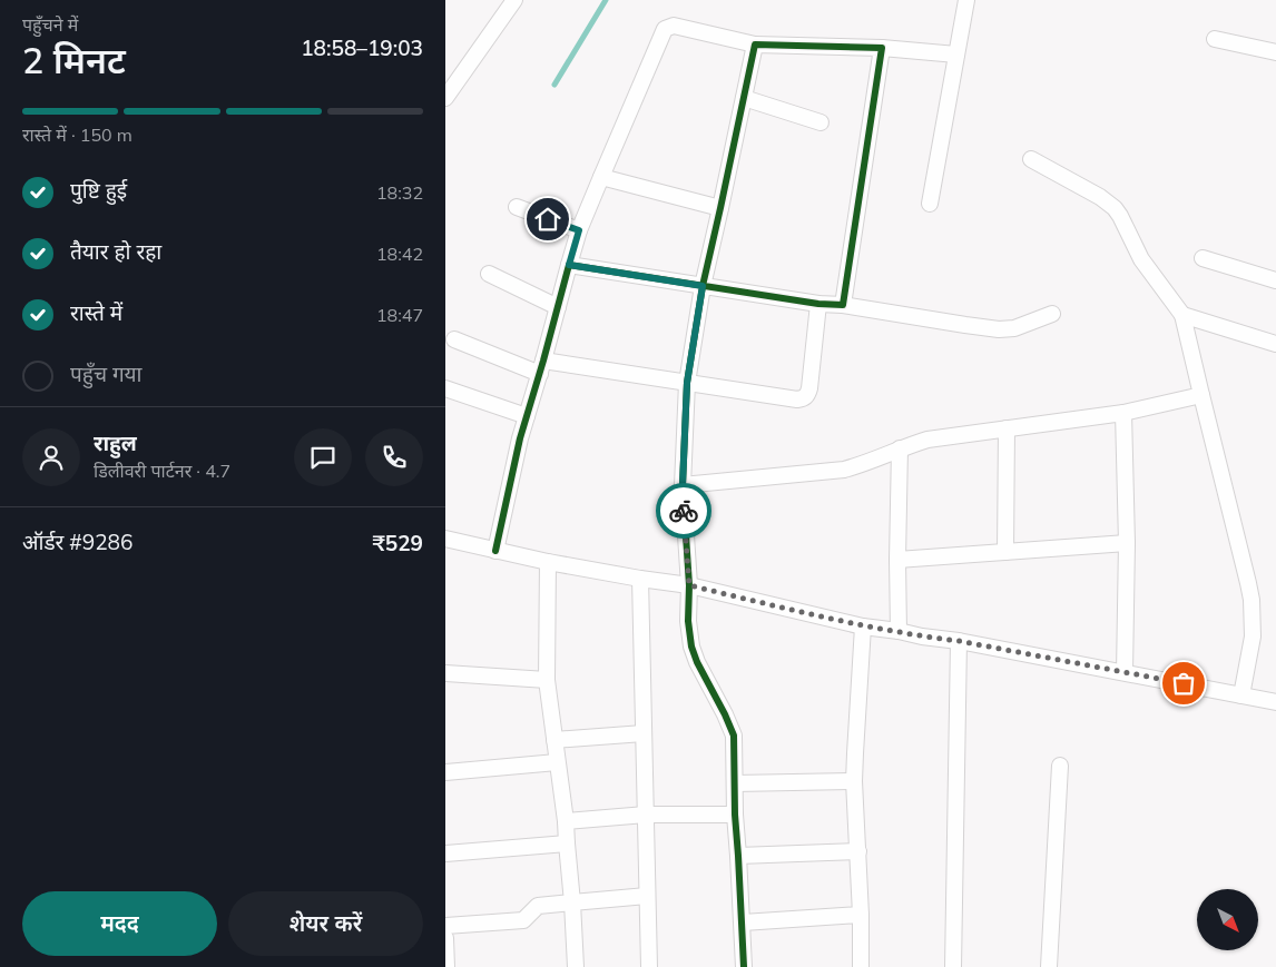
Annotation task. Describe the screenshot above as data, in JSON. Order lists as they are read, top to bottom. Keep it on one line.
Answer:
{"north":"bottom right","page":{"heading":["2 मिनट","पहुँचने में","18:58–19:03"],"panel":["राहुल","डिलीवरी पार्टनर · 4.7","ऑर्डर #9286","₹529"],"bar":"रास्ते में · 150 m","list":[["पुष्टि हुई","18:32"],["तैयार हो रहा","18:42"],["रास्ते में","18:47"],"पहुँच गया"],"buttons":["मदद","शेयर करें"]}}
